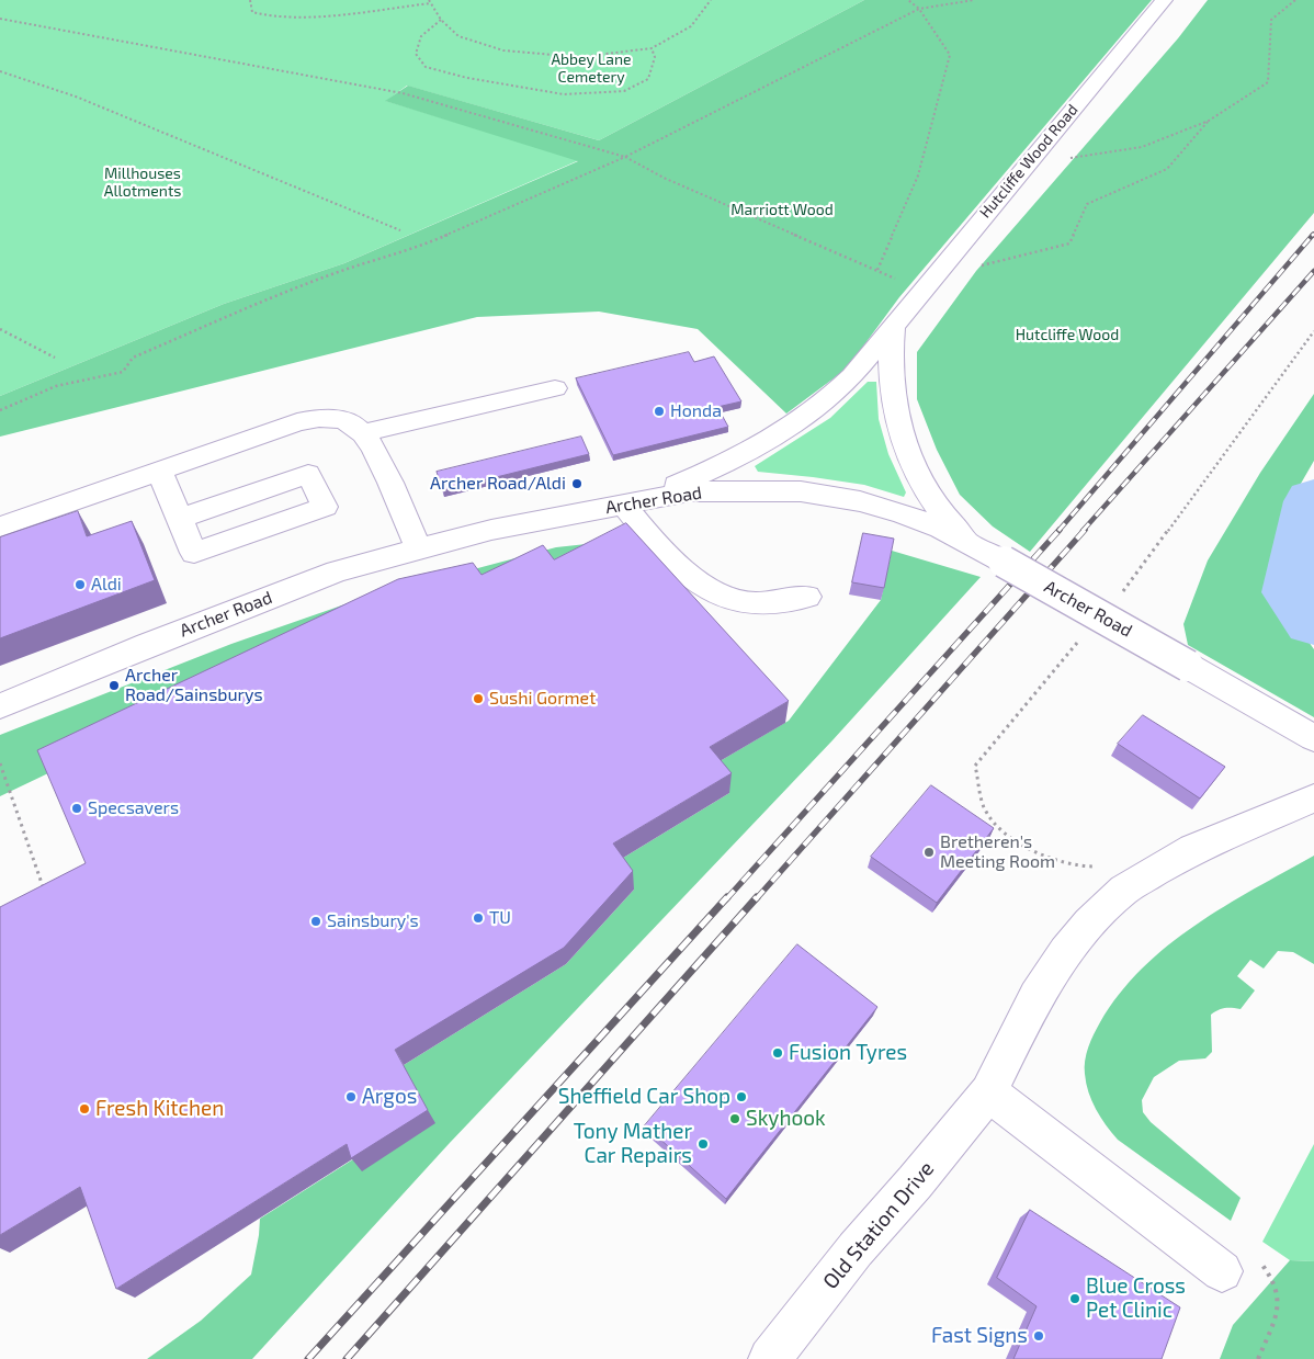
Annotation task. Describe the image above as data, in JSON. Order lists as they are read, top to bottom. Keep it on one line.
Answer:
{"streets":{"street":["Hutcliffe Wood Road","Archer Road","Old Station Drive"]},"crossings":[["Hutcliffe Wood Road","Archer Road"]],"parks":["Abbey Lane Cemetery","Millhouses Allotments","Marriott Wood","Hutcliffe Wood"],"places":["Honda","Archer Road/Aldi","Aldi","Archer Road/Sainsburys","Sushi Gormet","Specsavers","Bretheren's Meeting Room","TU","Sainsbury's","Fusion Tyres","Argos","Sheffield Car Shop","Fresh Kitchen","Skyhook","Tony Mather Car Repairs","Blue Cross Pet Clinic","Fast Signs"]}
